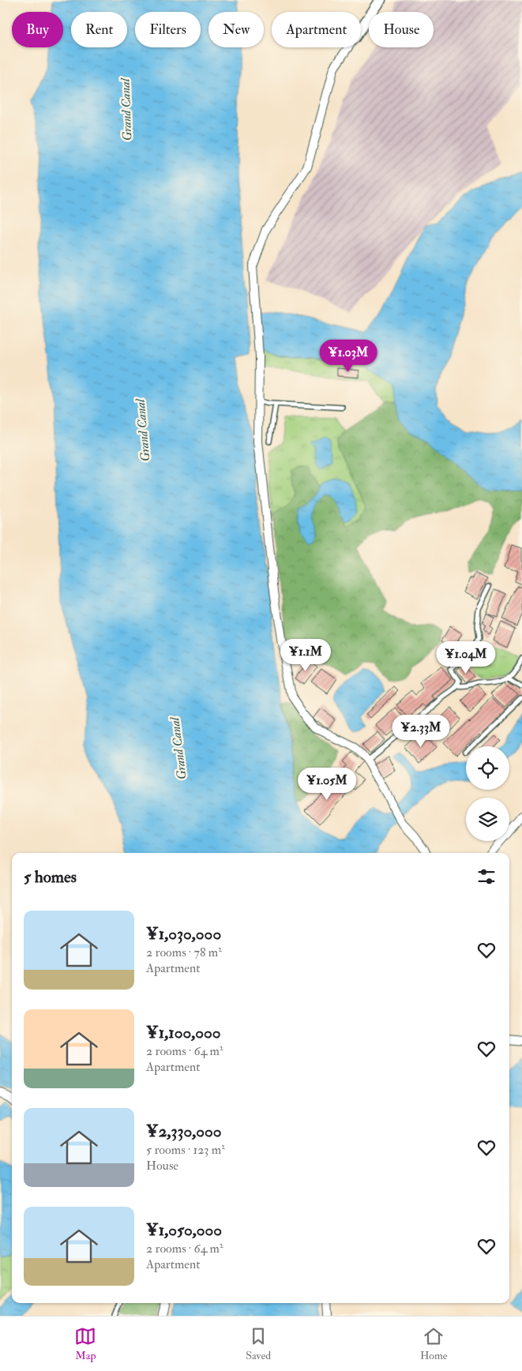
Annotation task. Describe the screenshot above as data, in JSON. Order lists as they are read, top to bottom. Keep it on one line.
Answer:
{"water":["Grand Canal"],"page":{"chip":["Buy","Rent","Filters","New","Apartment","House"],"price":["¥1.03M","¥1.1M","¥1.04M","¥2.33M","¥1.05M"],"heading":"5 homes","list":[{"name":"¥1,030,000","note":"2 rooms · 78 m² · Apartment"},{"name":"¥1,100,000","note":"2 rooms · 64 m² · Apartment"},{"name":"¥2,330,000","note":"5 rooms · 123 m² · House"},{"name":"¥1,050,000","note":"2 rooms · 64 m² · Apartment"}],"tabs":["Map","Saved","Home"]}}
